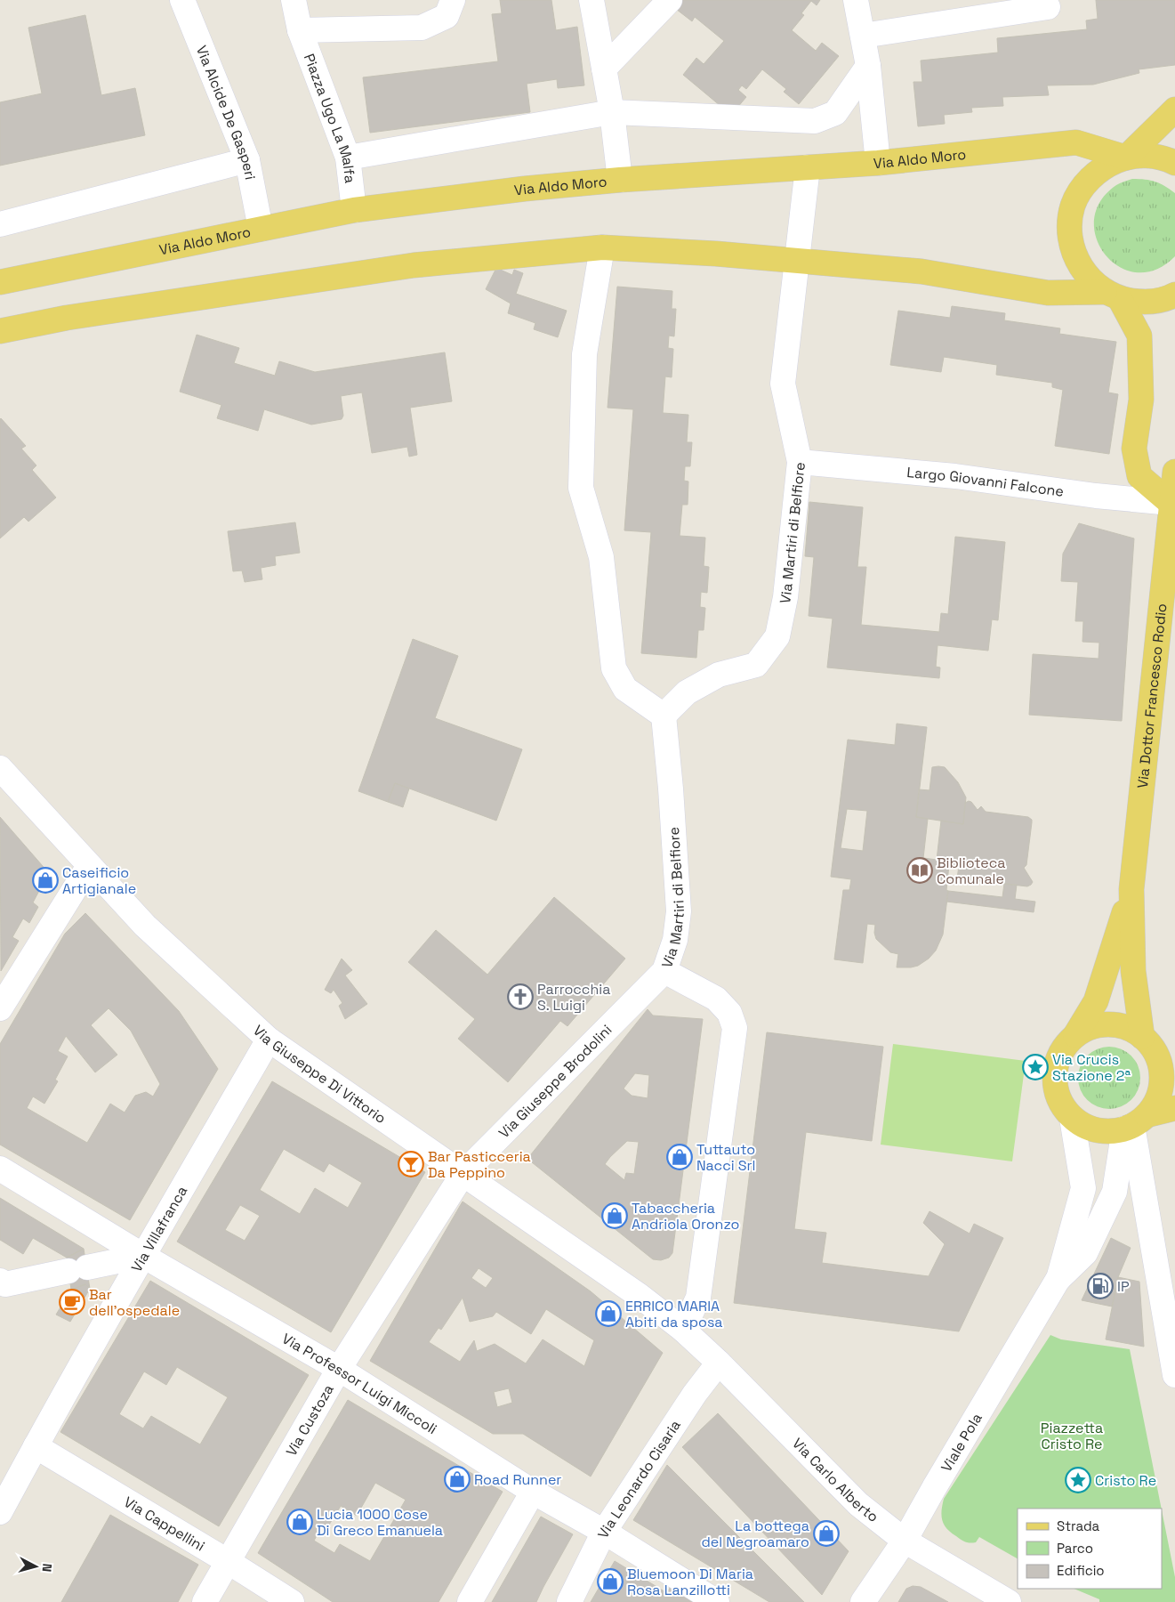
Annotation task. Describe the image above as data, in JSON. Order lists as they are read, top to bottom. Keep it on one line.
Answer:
{"streets":{"main road":["Via Aldo Moro","Via Dottor Francesco Rodio"],"street":["Via Alcide De Gasperi","Piazza Ugo La Malfa","Largo Giovanni Falcone","Via Martiri di Belfiore","Via Giuseppe Di Vittorio","Via Giuseppe Brodolini","Via Villafranca","Via Professor Luigi Miccoli","Via Custoza","Viale Pola","Via Carlo Alberto","Via Leonardo Cisaria","Via Cappellini"]},"crossings":[["Via Alcide De Gasperi","Via Aldo Moro"],["Piazza Ugo La Malfa","Via Aldo Moro"],["Via Aldo Moro","Via Martiri di Belfiore"],["Largo Giovanni Falcone","Via Martiri di Belfiore"],["Largo Giovanni Falcone","Via Dottor Francesco Rodio"],["Via Martiri di Belfiore","Via Giuseppe Di Vittorio"],["Via Martiri di Belfiore","Via Giuseppe Brodolini"],["Via Martiri di Belfiore","Via Carlo Alberto"],["Via Dottor Francesco Rodio","Viale Pola"],["Via Giuseppe Di Vittorio","Via Giuseppe Brodolini"],["Via Giuseppe Di Vittorio","Via Villafranca"],["Via Giuseppe Di Vittorio","Via Custoza"],["Via Giuseppe Di Vittorio","Via Carlo Alberto"],["Via Giuseppe Brodolini","Via Custoza"],["Via Villafranca","Via Professor Luigi Miccoli"],["Via Villafranca","Via Cappellini"],["Via Professor Luigi Miccoli","Via Custoza"],["Via Professor Luigi Miccoli","Via Leonardo Cisaria"],["Via Custoza","Via Cappellini"],["Viale Pola","Via Carlo Alberto"],["Via Carlo Alberto","Via Leonardo Cisaria"]],"parks":["Piazzetta Cristo Re"],"places":{"library":["Biblioteca Comunale"],"shop":["Caseificio Artigianale","Tuttauto Nacci Srl","Tabaccheria Andriola Oronzo","ERRICO MARIA Abiti da sposa","Road Runner","Lucia 1000 Cose Di Greco Emanuela","La bottega del Negroamaro","Bluemoon Di Maria Rosa Lanzillotti"],"church":["Parrocchia S. Luigi"],"place":["Via Crucis Stazione 2ª","Cristo Re"],"bar":["Bar Pasticceria Da Peppino"],"fuel station":["IP"],"cafe":["Bar dell'ospedale"]},"legend":["Strada","Parco","Edificio"],"north":"right"}
